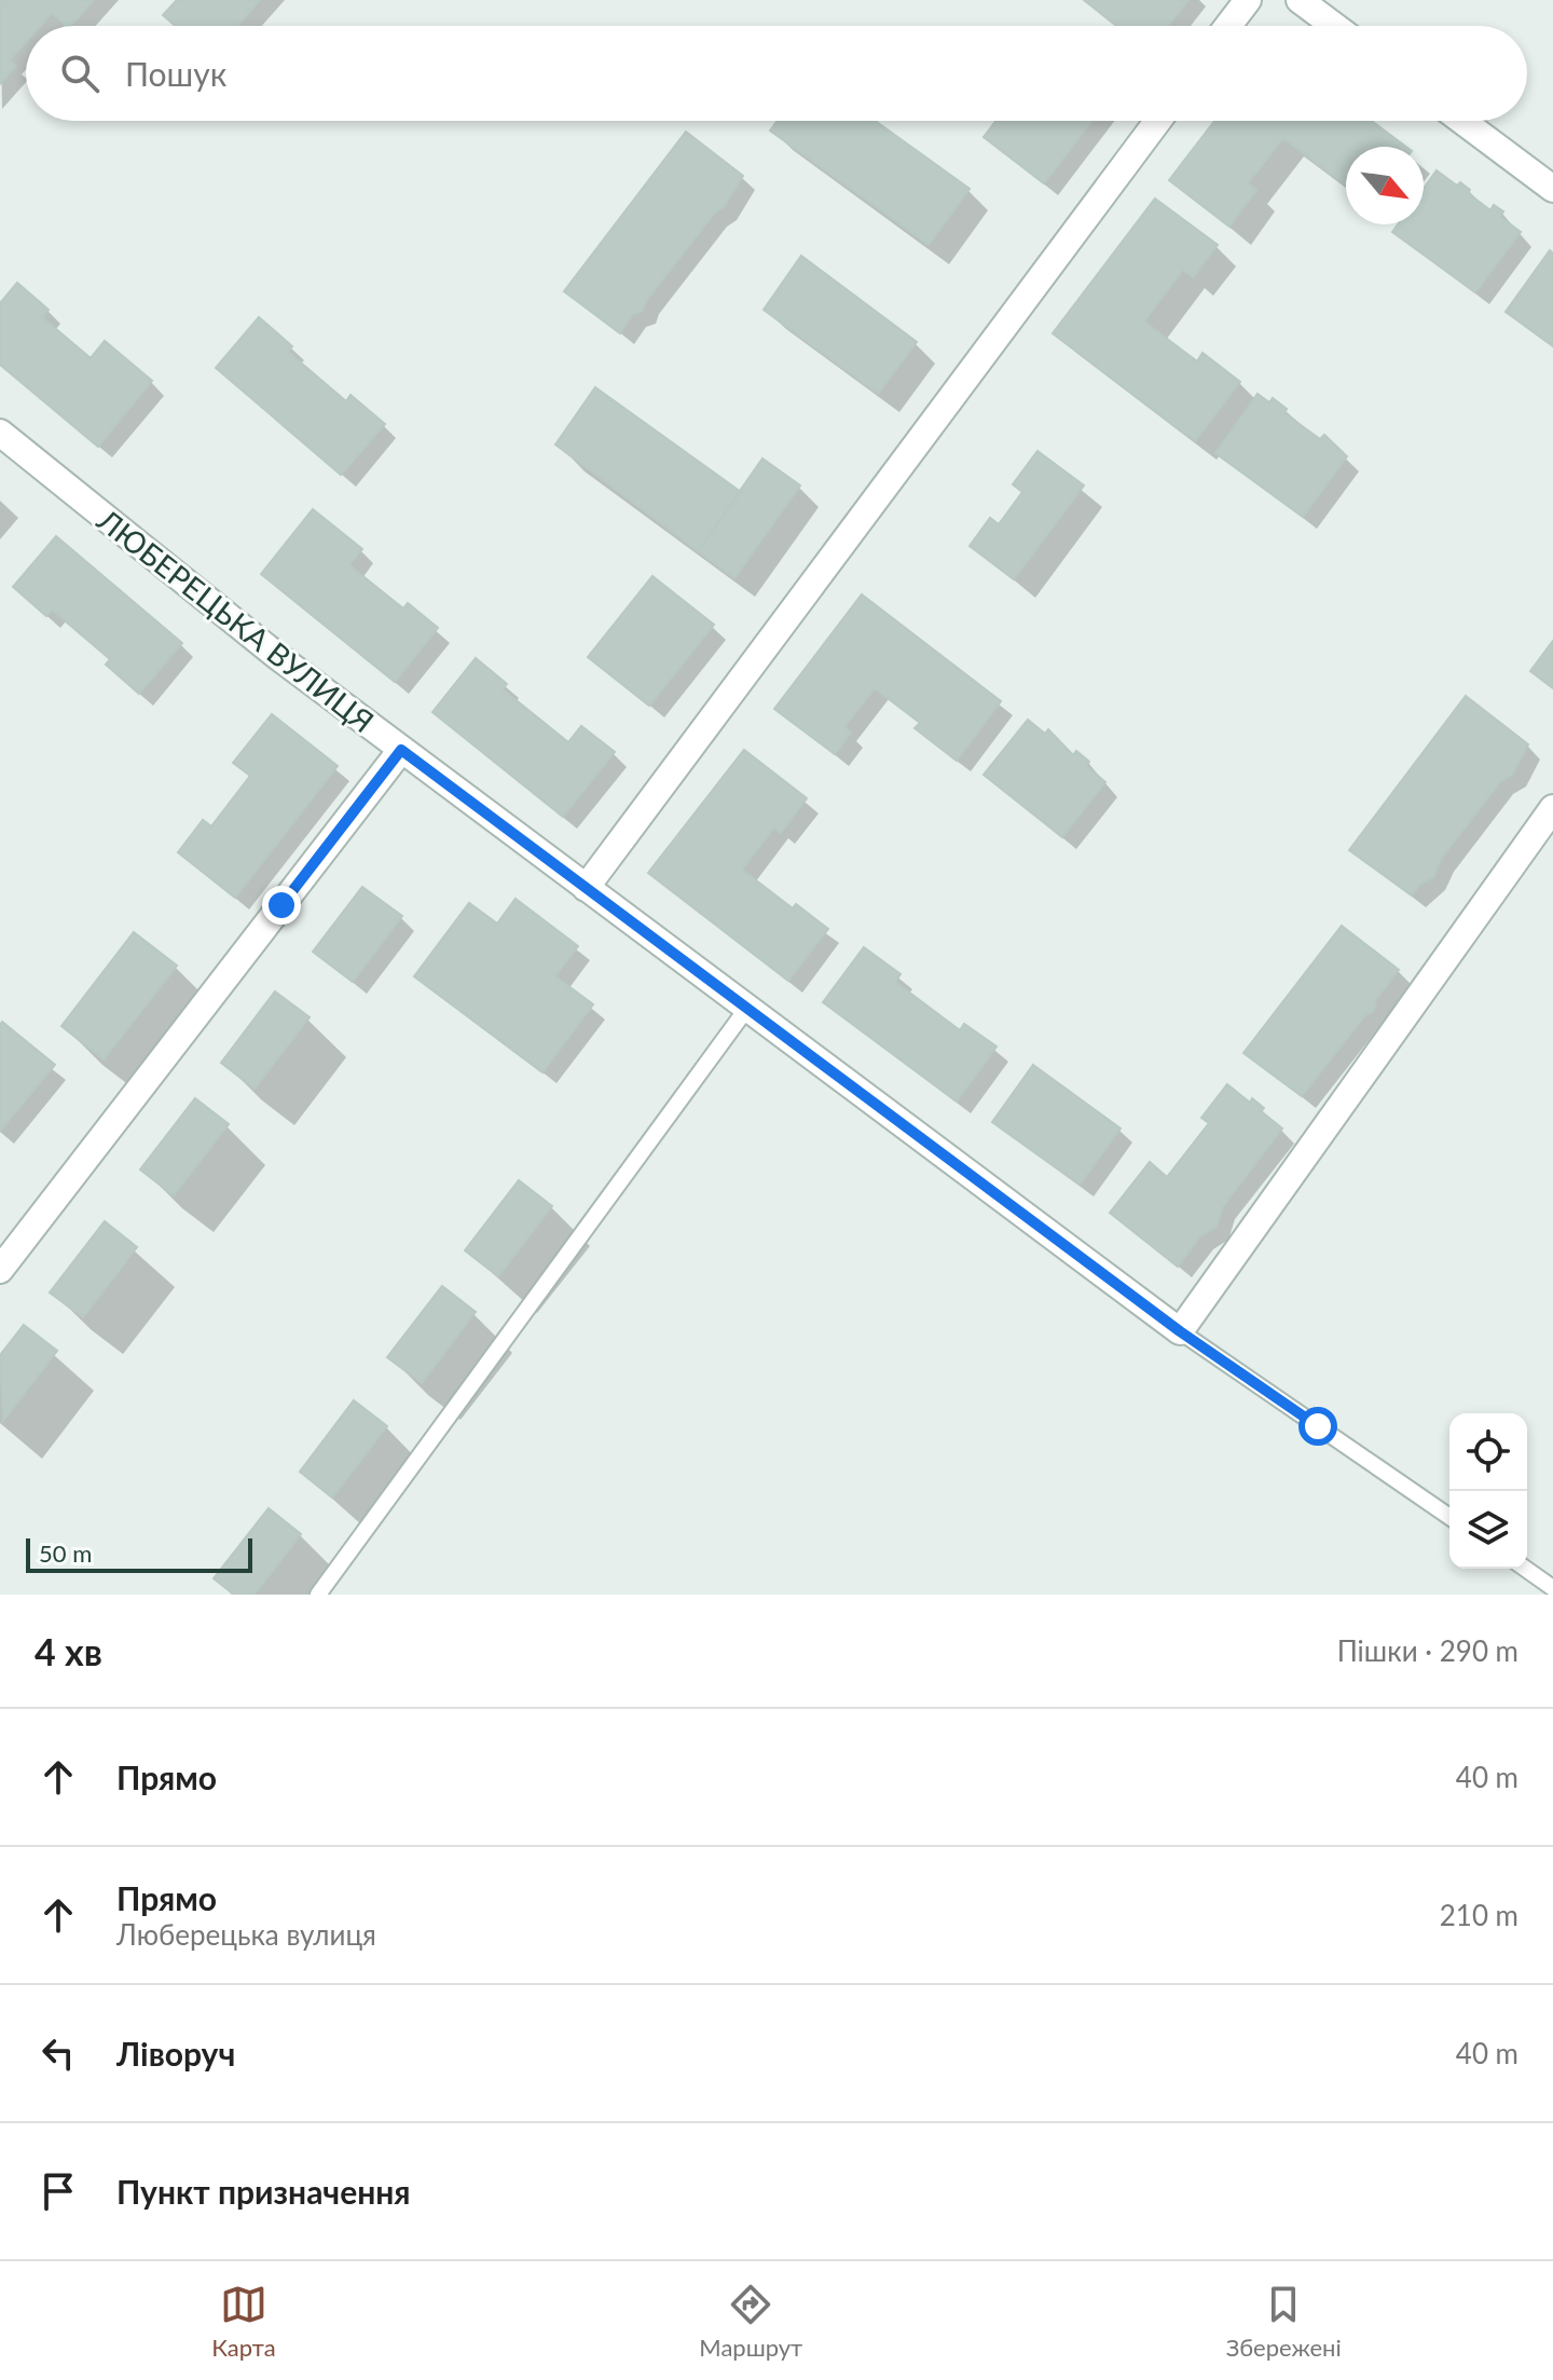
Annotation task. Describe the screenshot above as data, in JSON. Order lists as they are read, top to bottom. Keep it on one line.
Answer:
{"streets":{"street":["ЛЮБЕРЕЦЬКА ВУЛИЦЯ"]},"scale_bar":"50 m","north":"bottom right","page":{"search":"Пошук","scale":"50 m","heading":["4 хв","Пішки · 290 m"],"list":[["Прямо","40 m"],["Прямо","Люберецька вулиця","210 m"],["Ліворуч","40 m"],"Пункт призначення"],"nav":["Карта","Маршрут","Збережені"]}}
